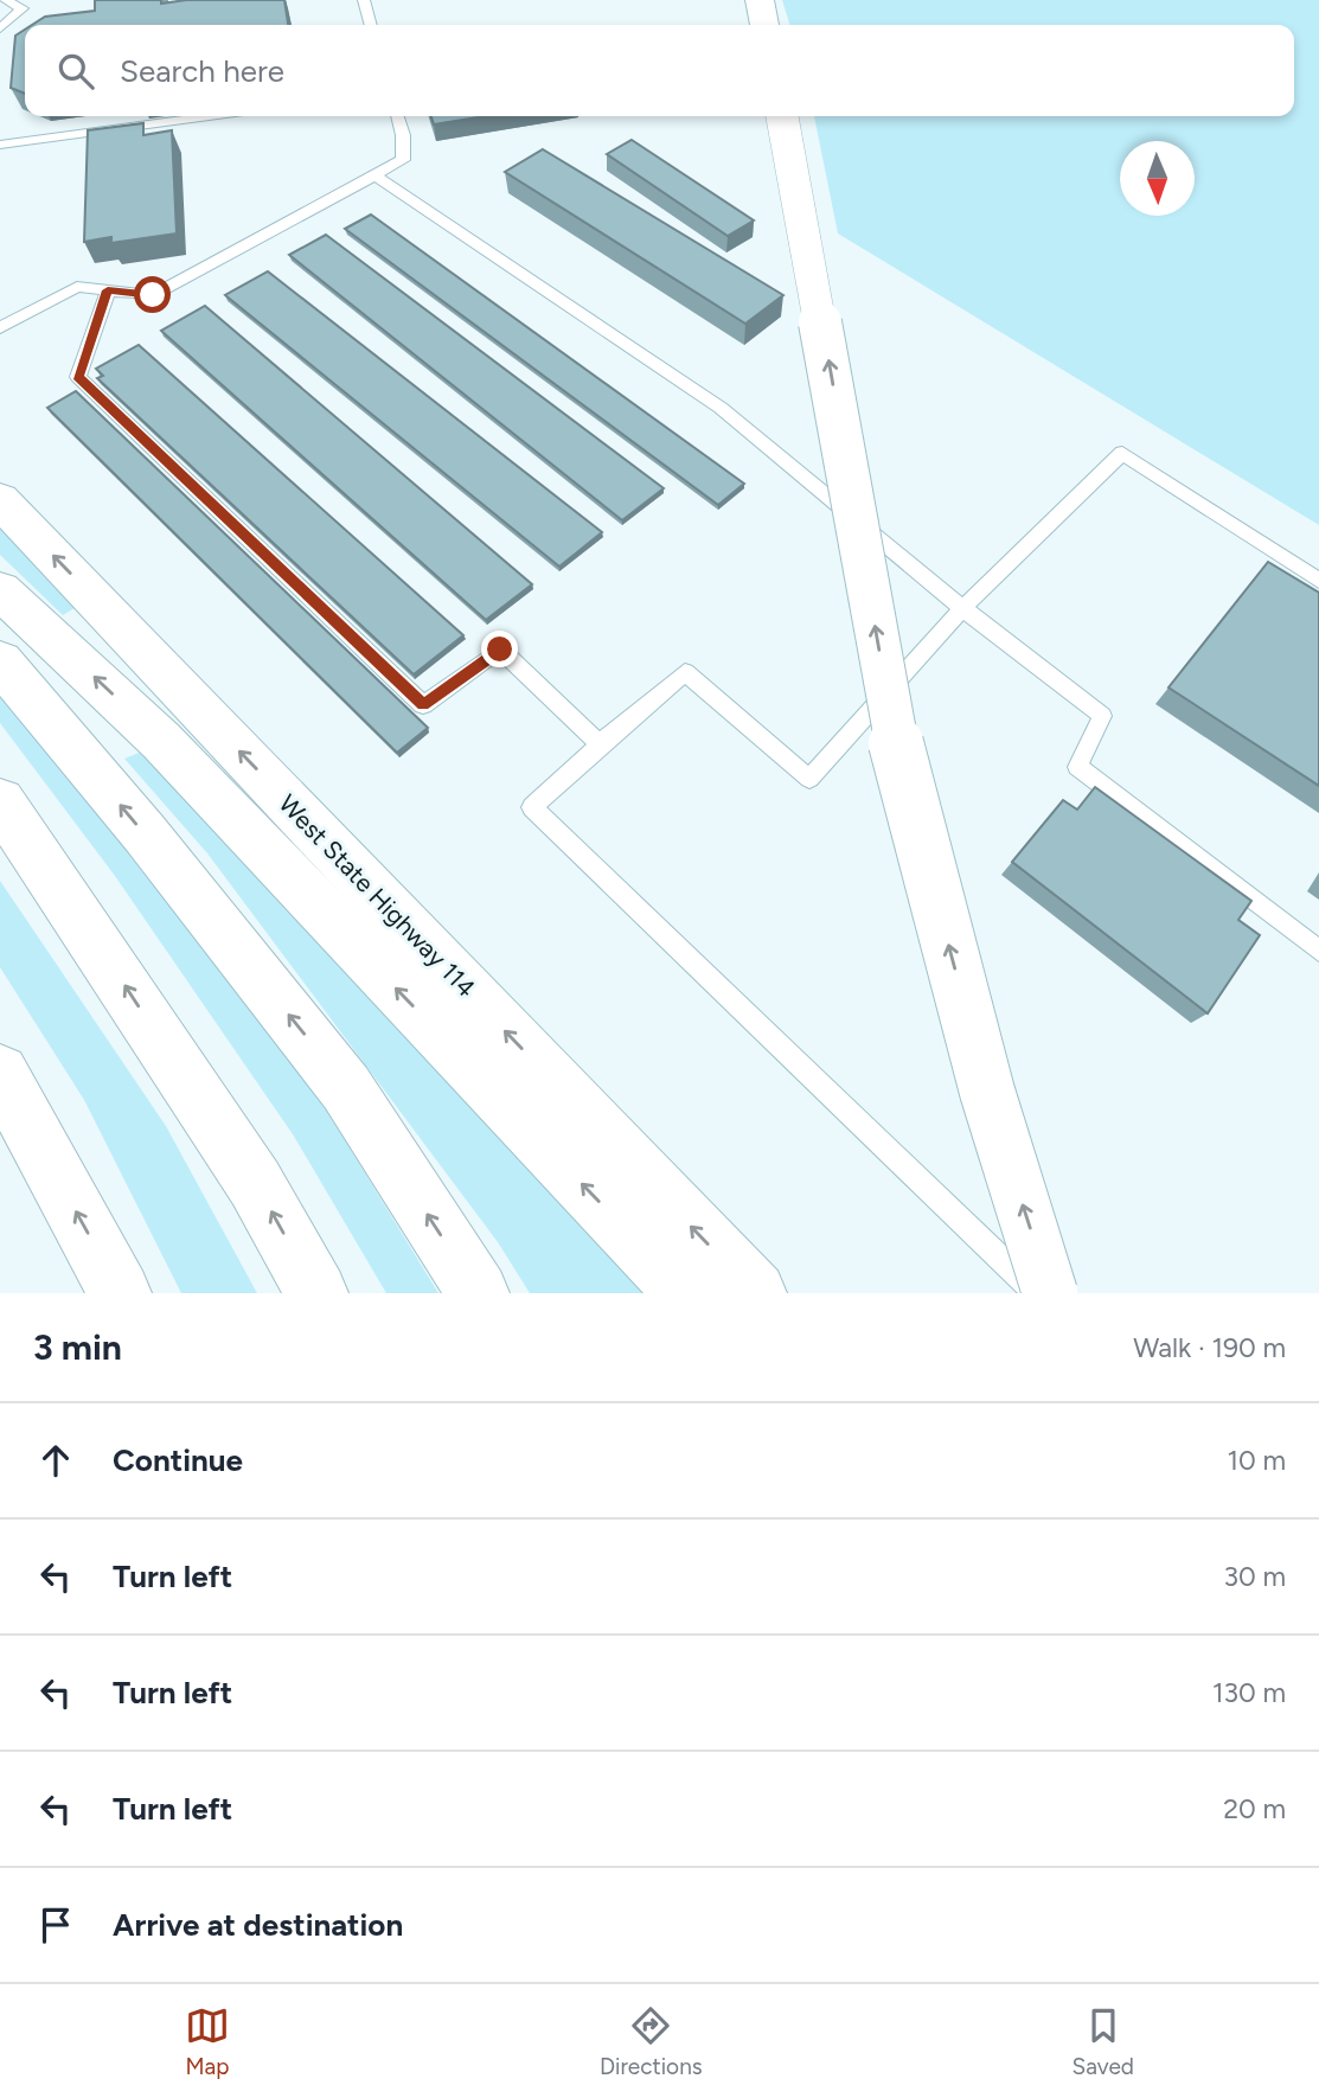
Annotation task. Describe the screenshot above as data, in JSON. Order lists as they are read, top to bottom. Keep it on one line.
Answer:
{"streets":{"main road":["West State Highway 114"]},"north":"bottom","page":{"search":"Search here","heading":["3 min","Walk · 190 m"],"list":[["Continue","10 m"],["Turn left","30 m"],["Turn left","130 m"],["Turn left","20 m"],"Arrive at destination"],"nav":["Map","Directions","Saved"]}}
